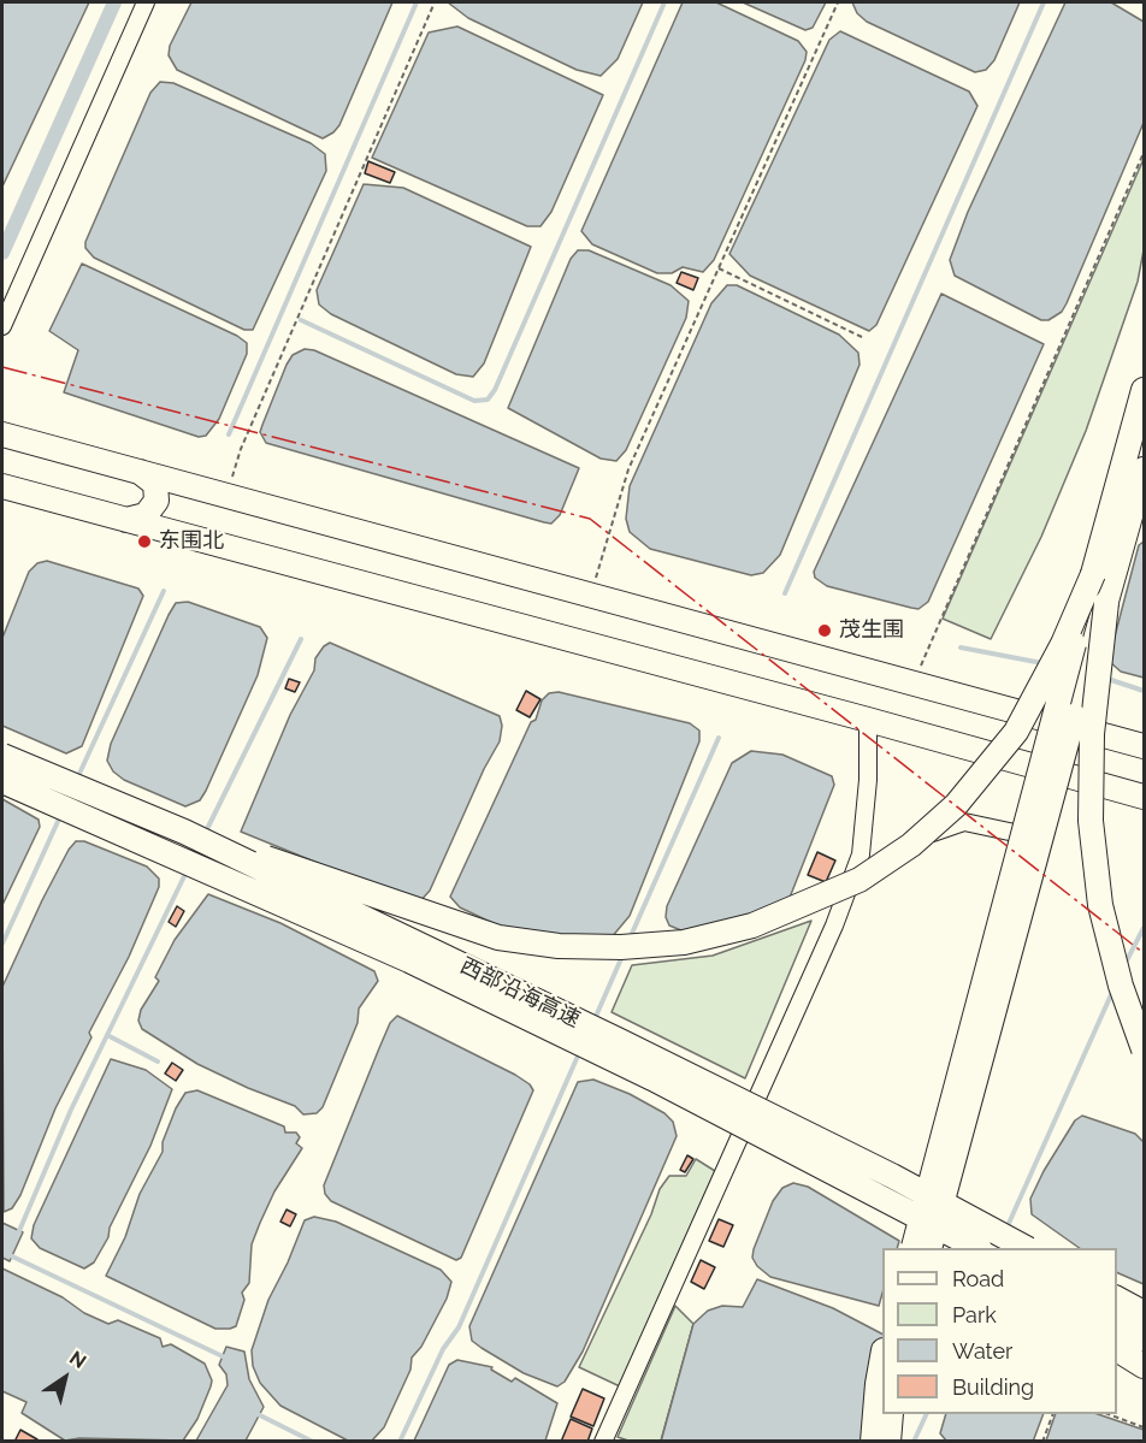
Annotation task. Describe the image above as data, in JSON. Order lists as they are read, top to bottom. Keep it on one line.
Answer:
{"streets":{"highway":["西部沿海高速"]},"places":["东围北","茂生围"],"legend":["Road","Park","Water","Building"],"north":"top right"}
